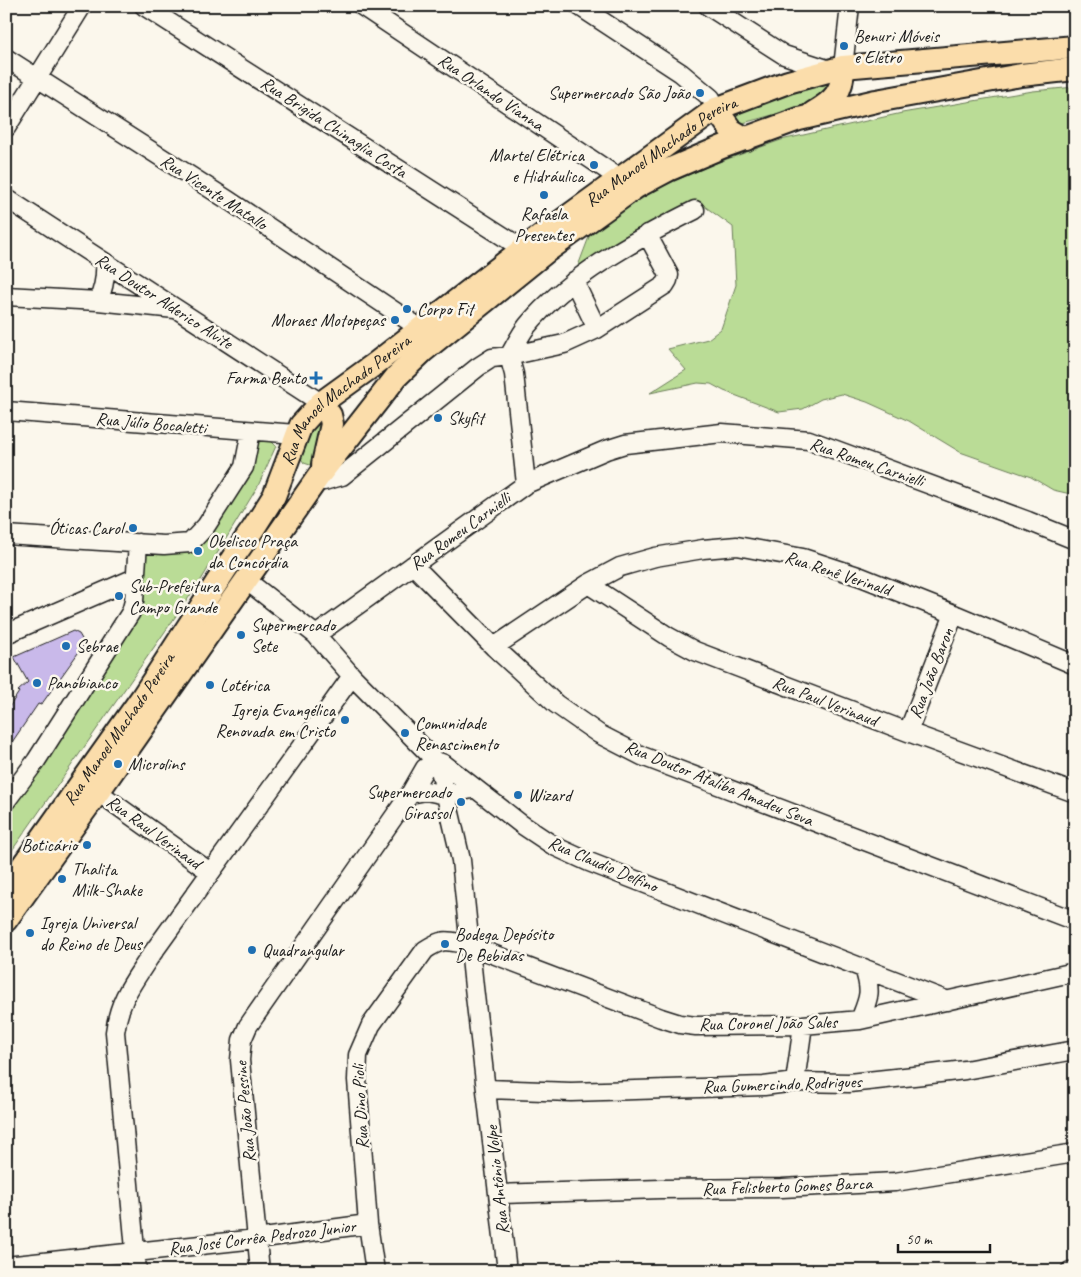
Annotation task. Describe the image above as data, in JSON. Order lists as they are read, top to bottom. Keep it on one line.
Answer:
{"streets":{"main road":["Rua Manoel Machado Pereira"],"street":["Rua Orlando Vianna","Rua Brigida Chinaglia Costa","Rua Vicente Matallo","Rua Doutor Alderico Alvite","Rua Júlio Bocaletti","Rua Romeu Carnielli","Rua Renê Verinald","Rua João Baron","Rua Paul Verinaud","Rua Doutor Ataliba Amadeu Seva","Rua Raul Verinaud","Rua Claudio Delfino","Rua Coronel João Sales","Rua Gumercindo Rodrigues","Rua Dino Pioli","Rua João Pessine","Rua Antônio Volpe","Rua Felisberto Gomes Barca","Rua José Corrêa Pedrozo Junior"]},"crossings":[["Rua Orlando Vianna","Rua Manoel Machado Pereira"],["Rua Brigida Chinaglia Costa","Rua Manoel Machado Pereira"],["Rua Manoel Machado Pereira","Rua Vicente Matallo"],["Rua Manoel Machado Pereira","Rua Doutor Alderico Alvite"],["Rua Manoel Machado Pereira","Rua Júlio Bocaletti"],["Rua Manoel Machado Pereira","Rua Raul Verinaud"],["Rua Manoel Machado Pereira","Rua Claudio Delfino"],["Rua Romeu Carnielli","Rua Doutor Ataliba Amadeu Seva"],["Rua Romeu Carnielli","Rua Claudio Delfino"],["Rua Renê Verinald","Rua João Baron"],["Rua Renê Verinald","Rua Paul Verinaud"],["Rua Renê Verinald","Rua Doutor Ataliba Amadeu Seva"],["Rua João Baron","Rua Paul Verinaud"],["Rua Claudio Delfino","Rua Coronel João Sales"],["Rua Claudio Delfino","Rua João Pessine"],["Rua Coronel João Sales","Rua Dino Pioli"],["Rua Gumercindo Rodrigues","Rua Antônio Volpe"],["Rua Dino Pioli","Rua José Corrêa Pedrozo Junior"],["Rua João Pessine","Rua José Corrêa Pedrozo Junior"],["Rua Antônio Volpe","Rua Felisberto Gomes Barca"]],"places":{"other":["Benuri Móveis e Eletro","Supermercado São João","Martel Elétrica e Hidráulica","Rafaela Presentes","Corpo Fit","Moraes Motopeças","Skyfit","Óticas Carol","Obelisco Praça da Concórdia","Sub-Prefeitura Campo Grande","Supermercado Sete","Sebrae","Panobianco","Lotérica","Igreja Evangélica Renovada em Cristo","Comunidade Renascimento","Microlins","Wizard","Supermercado Girassol","Boticário","Thalita Milk-Shake","Igreja Universal do Reino de Deus","Bodega Depósito De Bebidas","Quadrangular"],"health":["Farma Bento"]},"scale_bar":"50 m"}
